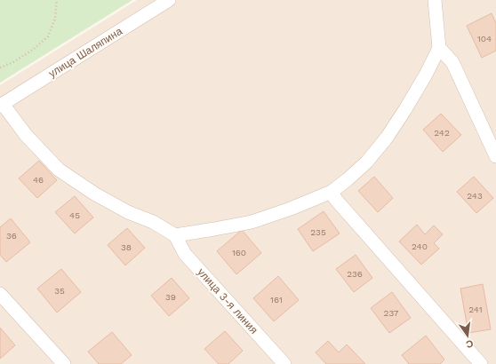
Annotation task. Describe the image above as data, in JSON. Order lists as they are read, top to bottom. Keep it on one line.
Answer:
{"streets":{"street":["улица Шаляпина","улица 3-я линия"]},"house_numbers":["104","242","46","243","45","235","36","240","38","160","236","35","39","161","241","237"],"north":"bottom"}
